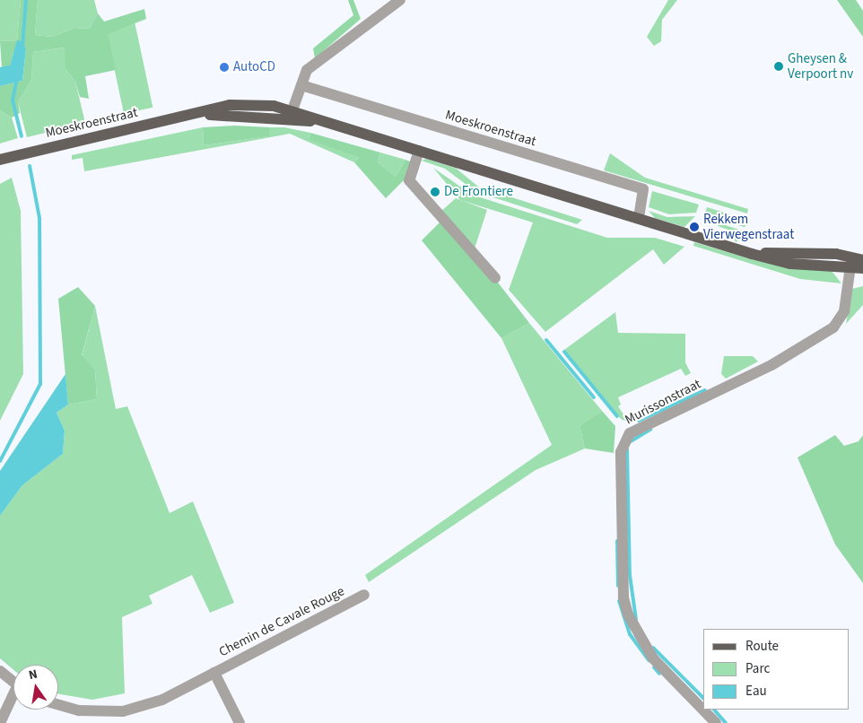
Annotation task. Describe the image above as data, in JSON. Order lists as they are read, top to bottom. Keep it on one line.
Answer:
{"streets":{"main road":["Moeskroenstraat"],"street":["Murissonstraat","Chemin de Cavale Rouge"]},"crossings":[["Moeskroenstraat","Murissonstraat"]],"places":["Gheysen & Verpoort nv","AutoCD","De Frontiere","Rekkem Vierwegenstraat"],"legend":["Route","Parc","Eau"],"north":"top"}
